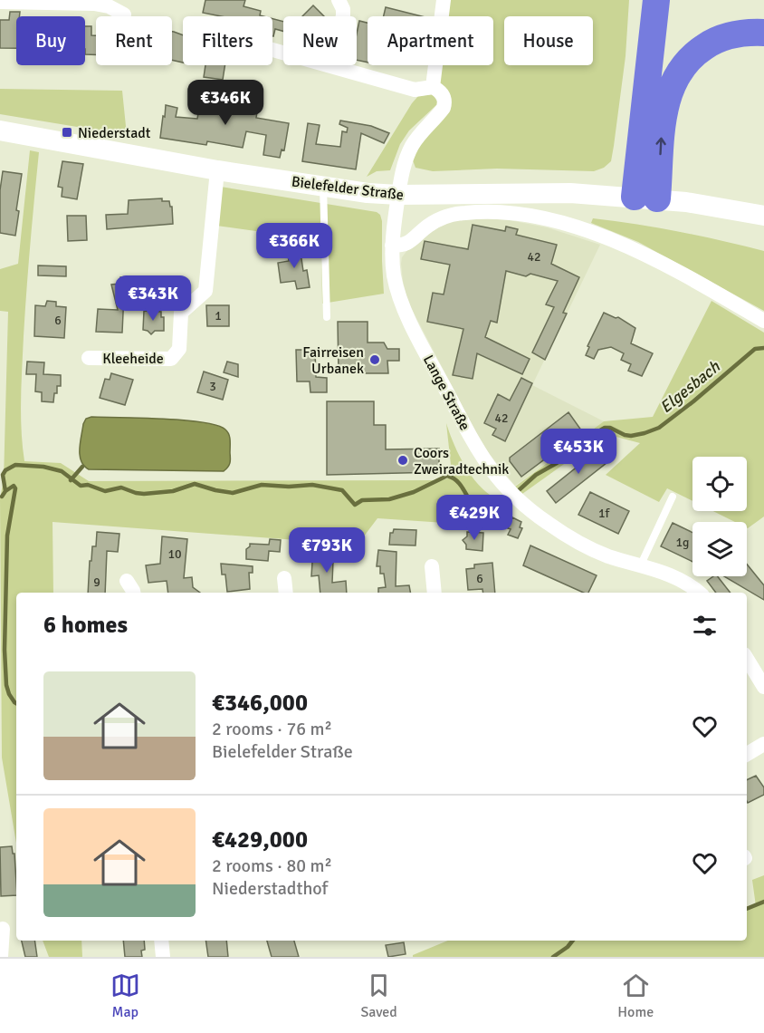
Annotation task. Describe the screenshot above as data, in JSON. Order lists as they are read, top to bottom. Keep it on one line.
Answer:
{"streets":{"main road":["Bielefelder Straße"],"street":["Kleeheide","Lange Straße"]},"crossings":[["Bielefelder Straße","Kleeheide"],["Bielefelder Straße","Lange Straße"]],"water":["Elgesbach"],"places":{"transit":["Niederstadt"],"other":["Fairreisen Urbanek","Coors Zweiradtechnik"]},"house_numbers":["42","1","6","3","42","1f","1g","10","6","9"],"page":{"chip":["Buy","Rent","Filters","New","Apartment","House"],"price":["€346K","€366K","€343K","€453K","€429K","€793K"],"heading":"6 homes","list":[{"name":"€346,000","note":"2 rooms · 76 m² · Bielefelder Straße"},{"name":"€429,000","note":"2 rooms · 80 m² · Niederstadthof"}],"tabs":["Map","Saved","Home"]}}
